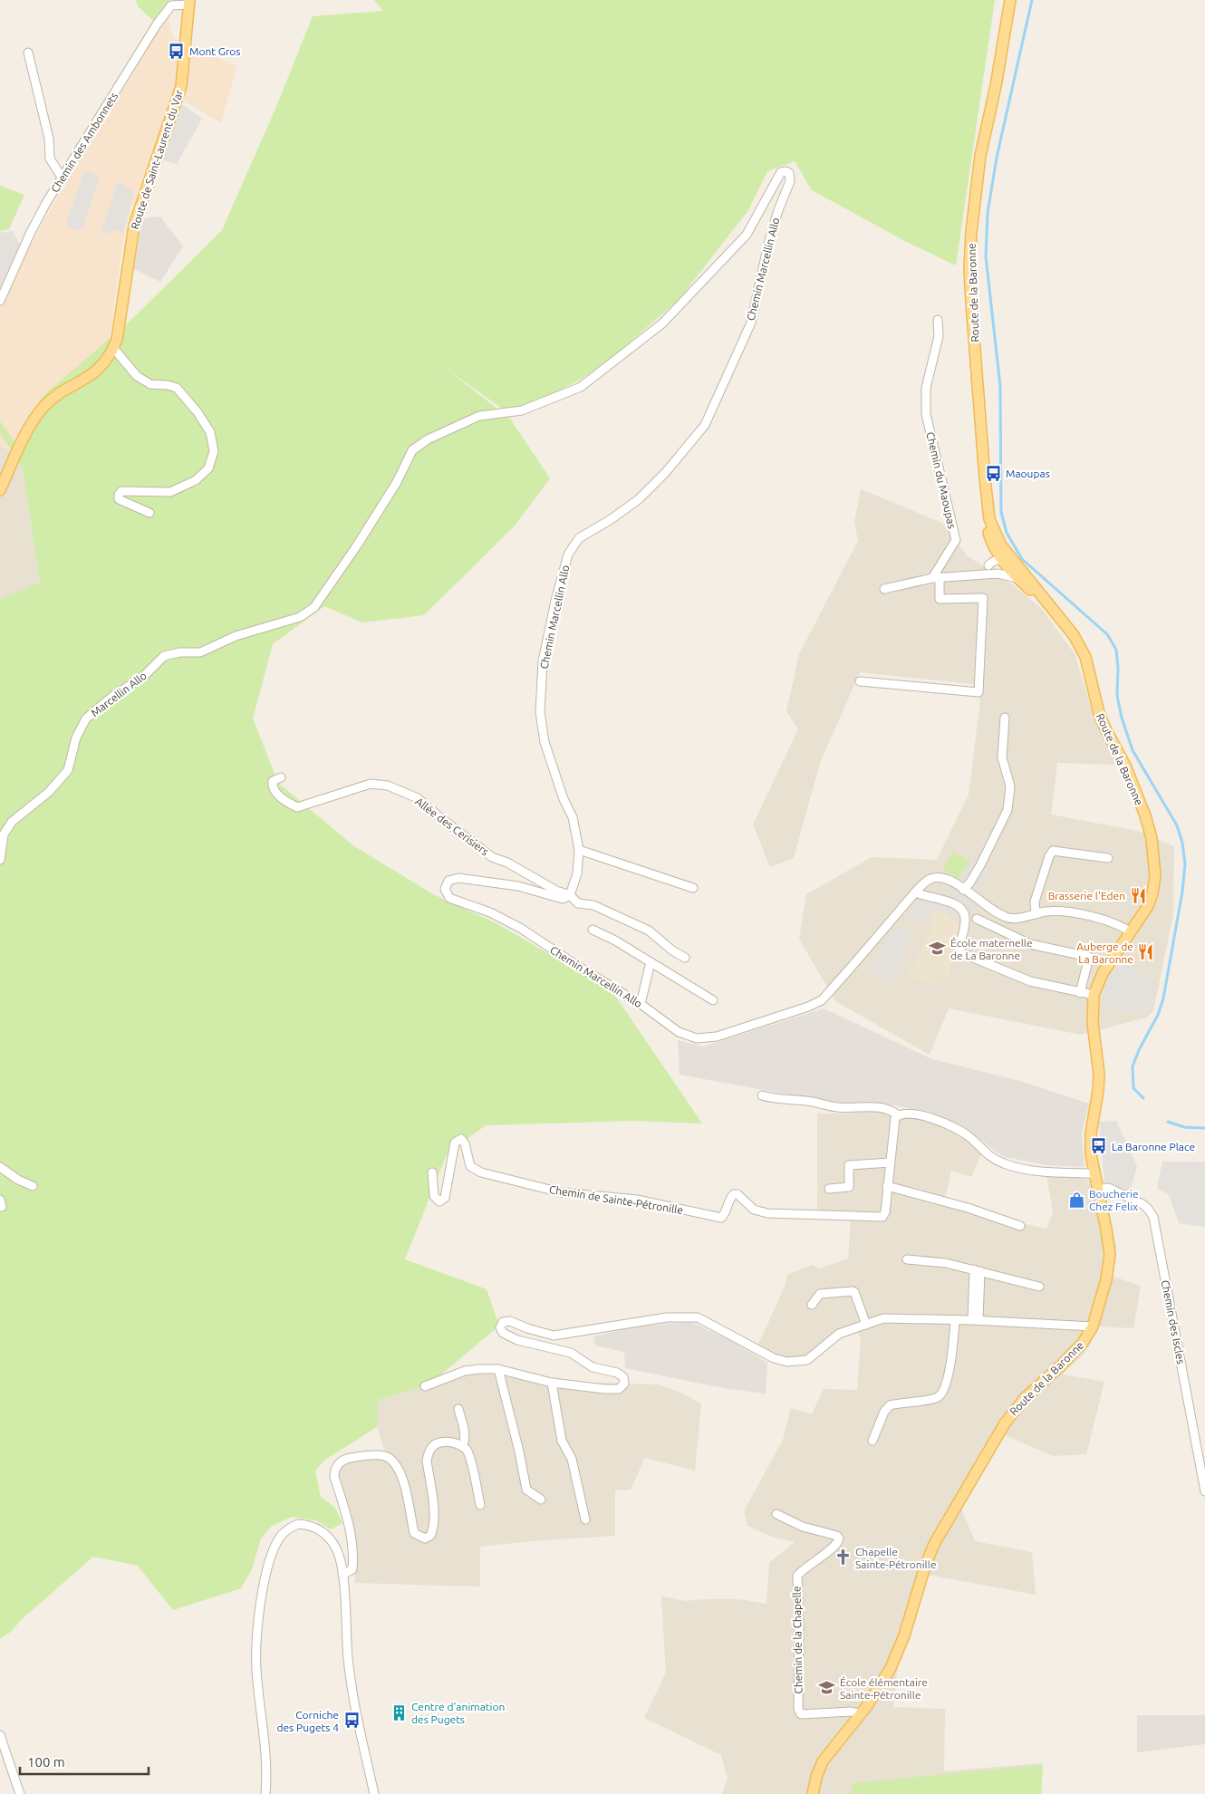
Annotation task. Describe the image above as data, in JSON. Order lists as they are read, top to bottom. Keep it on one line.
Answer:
{"streets":{"main road":["Route de Saint-Laurent du Var","Route de la Baronne"],"street":["Chemin des Ambonnets","Chemin Marcellin Allo","Chemin du Maoupas","Marcellin Allo","Allée des Cerisiers","Chemin de Sainte-Pétronille","Chemin des Iscles","Chemin de la Chapelle"]},"crossings":[["Chemin des Ambonnets","Route de Saint-Laurent du Var"],["Chemin Marcellin Allo","Route de la Baronne"],["Chemin Marcellin Allo","Marcellin Allo"],["Chemin Marcellin Allo","Allée des Cerisiers"],["Route de la Baronne","Chemin des Iscles"],["Route de la Baronne","Chemin de la Chapelle"]],"places":{"bus stop":["Mont Gros","Maoupas","La Baronne Place","Corniche des Pugets 4"],"restaurant":["Brasserie l'Eden","Auberge de La Baronne"],"school or university":["École maternelle de La Baronne","École élémentaire Sainte-Pétronille"],"shop":["Boucherie Chez Felix"],"church":["Chapelle Sainte-Pétronille"],"building":["Centre d'animation des Pugets"]},"scale_bar":"100 m"}
